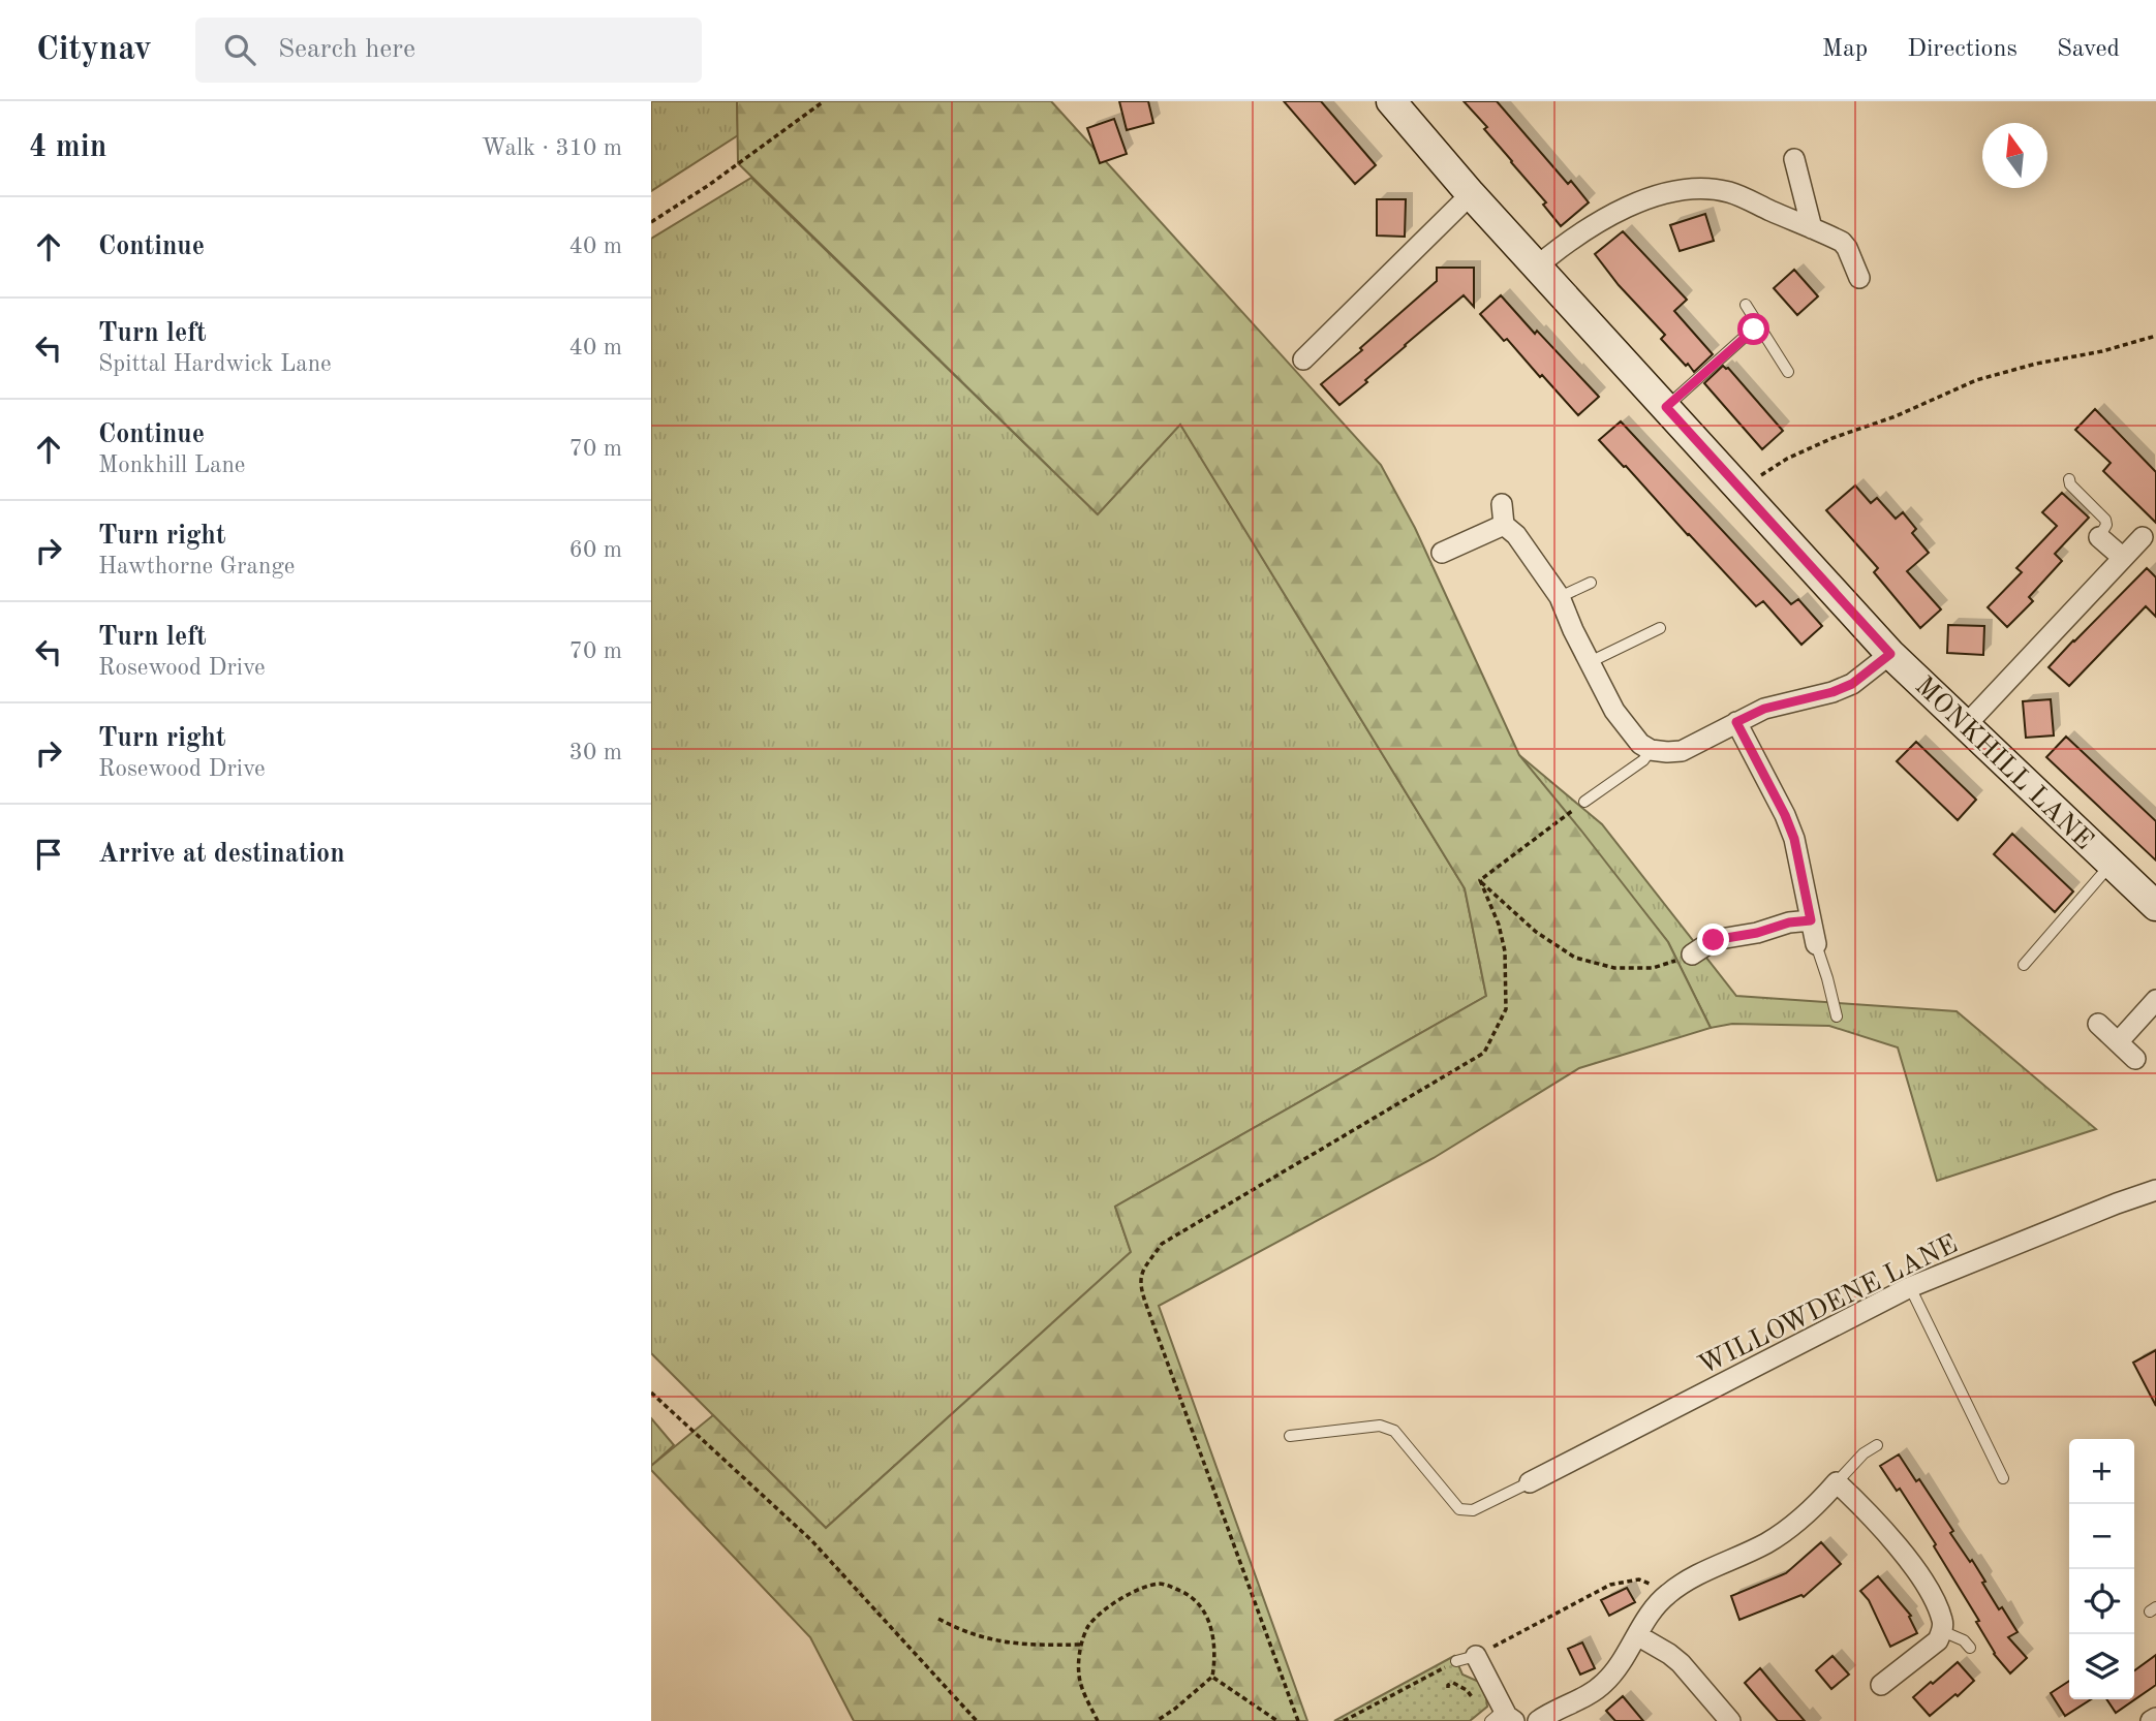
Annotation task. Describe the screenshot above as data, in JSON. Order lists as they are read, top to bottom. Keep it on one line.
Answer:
{"streets":{"street":["MONKHILL LANE","WILLOWDENE LANE"]},"north":"top","page":{"header":"Citynav","search":"Search here","nav":["Map","Directions","Saved"],"heading":["4 min","Walk · 310 m"],"list":[["Continue","40 m"],["Turn left","Spittal Hardwick Lane","40 m"],["Continue","Monkhill Lane","70 m"],["Turn right","Hawthorne Grange","60 m"],["Turn left","Rosewood Drive","70 m"],["Turn right","Rosewood Drive","30 m"],"Arrive at destination"],"map_buttons":["+","−"]}}
